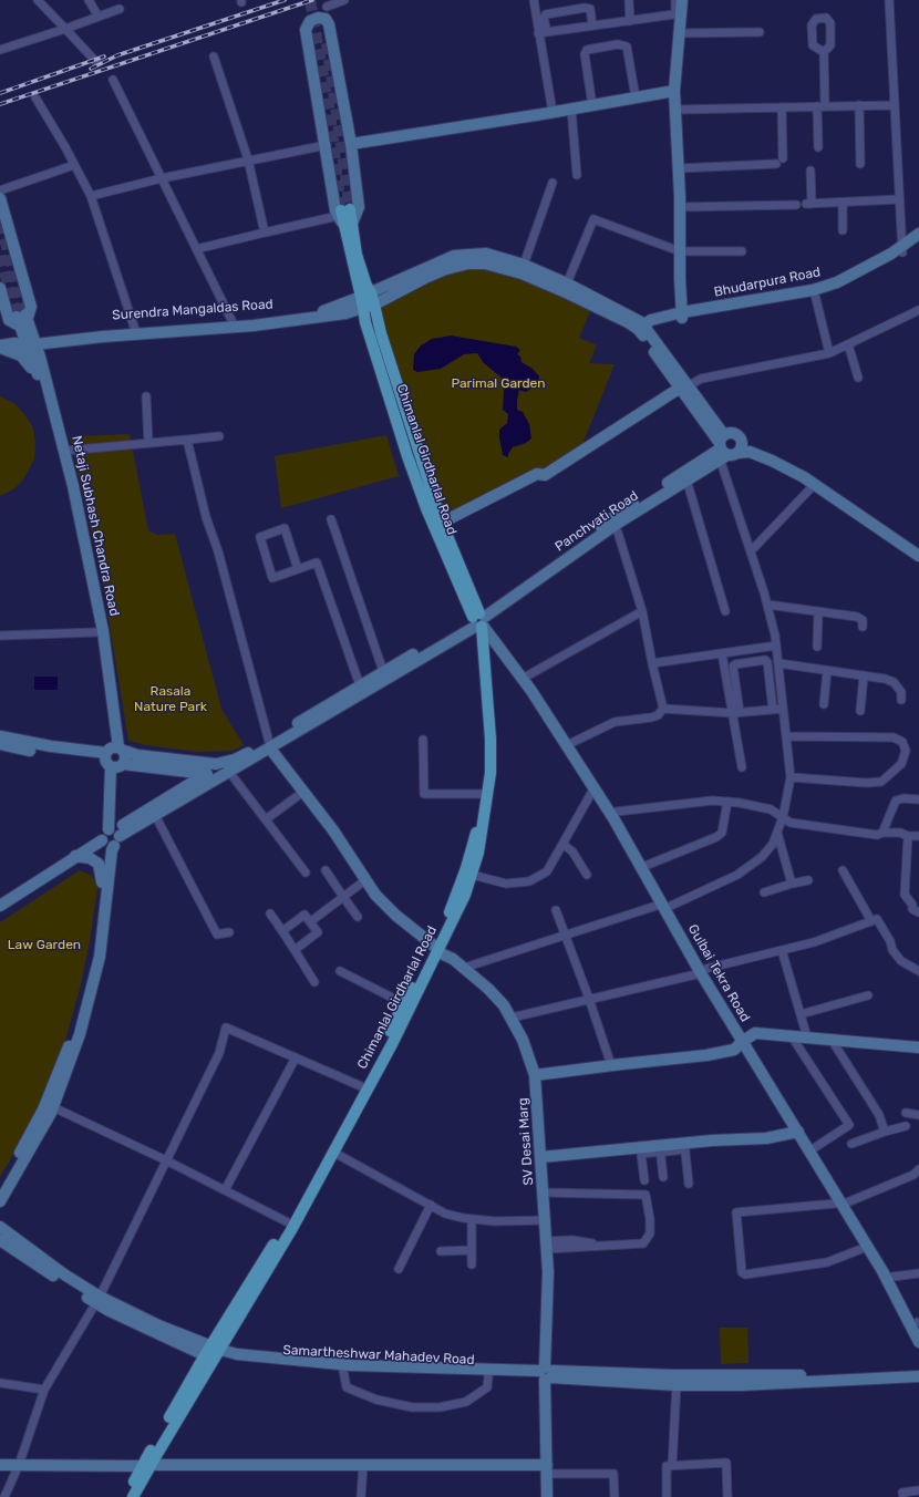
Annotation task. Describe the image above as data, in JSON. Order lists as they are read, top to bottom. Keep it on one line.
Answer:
{"streets":{"main road":["Bhudarpura Road","Surendra Mangaldas Road","Chimanlal Girdharlal Road","Panchvati Road","Netaji Subhash Chandra Road","Gulbai Tekra Road","SV Desai Marg","Samartheshwar Mahadev Road"]},"crossings":[["Bhudarpura Road","Surendra Mangaldas Road"],["Surendra Mangaldas Road","Chimanlal Girdharlal Road"],["Surendra Mangaldas Road","Panchvati Road"],["Surendra Mangaldas Road","Netaji Subhash Chandra Road"],["Chimanlal Girdharlal Road","Panchvati Road"],["Chimanlal Girdharlal Road","Gulbai Tekra Road"],["Chimanlal Girdharlal Road","SV Desai Marg"],["Chimanlal Girdharlal Road","Samartheshwar Mahadev Road"],["Panchvati Road","Gulbai Tekra Road"],["SV Desai Marg","Samartheshwar Mahadev Road"]],"parks":["Parimal Garden","Rasala Nature Park","Law Garden"]}
